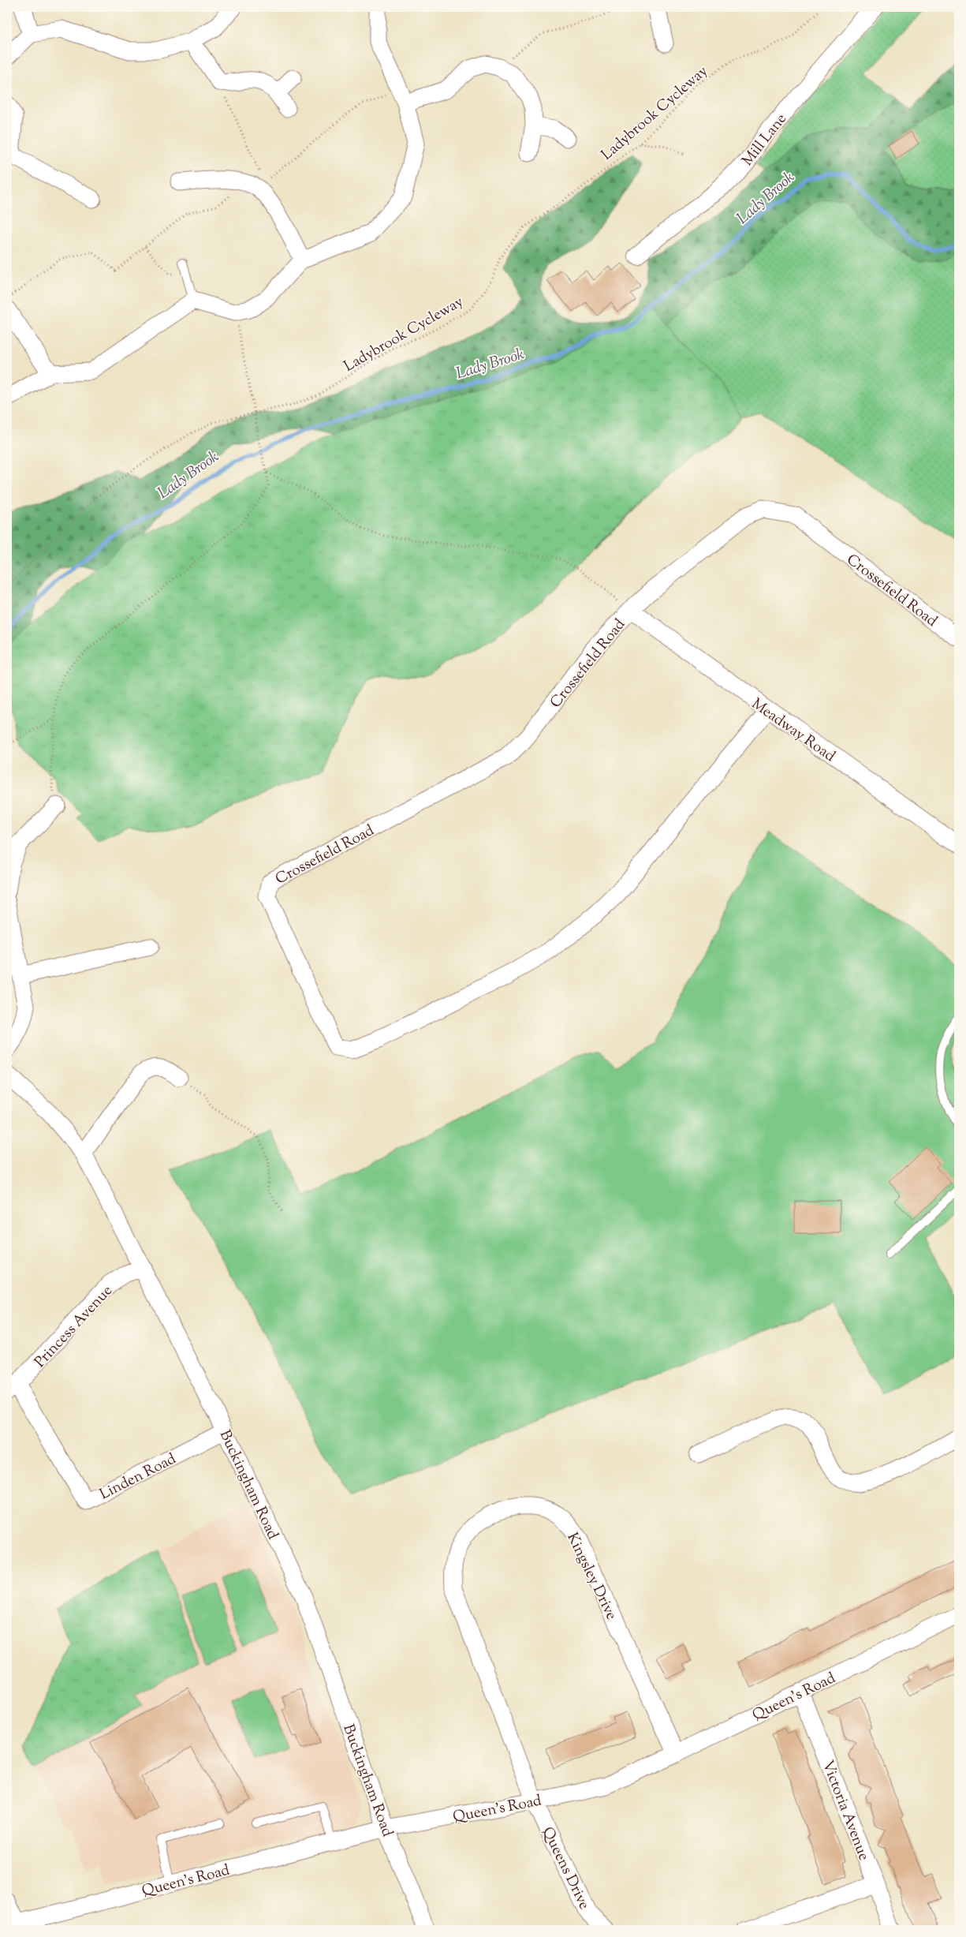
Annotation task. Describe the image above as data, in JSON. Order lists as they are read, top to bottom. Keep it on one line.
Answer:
{"streets":{"street":["Mill Lane","Crossefield Road","Meadway Road","Princess Avenue","Linden Road","Buckingham Road","Kingsley Drive","Queen's Road","Victoria Avenue","Queens Drive"],"path":["Ladybrook Cycleway"]},"crossings":[["Crossefield Road","Meadway Road"],["Princess Avenue","Linden Road"],["Princess Avenue","Buckingham Road"],["Linden Road","Buckingham Road"],["Buckingham Road","Queen's Road"],["Kingsley Drive","Queen's Road"],["Kingsley Drive","Queens Drive"],["Queen's Road","Victoria Avenue"],["Queen's Road","Queens Drive"]],"water":["Lady Brook"]}
